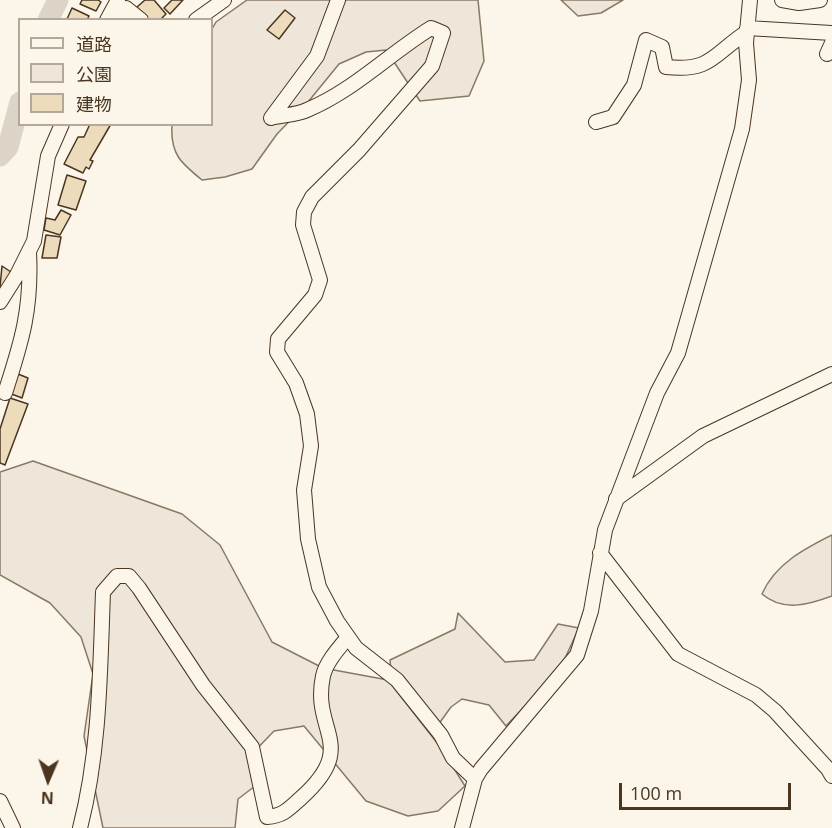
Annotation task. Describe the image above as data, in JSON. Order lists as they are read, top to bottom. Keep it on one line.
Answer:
{"legend":["道路","公園","建物"],"scale_bar":"100 m","north":"bottom"}
